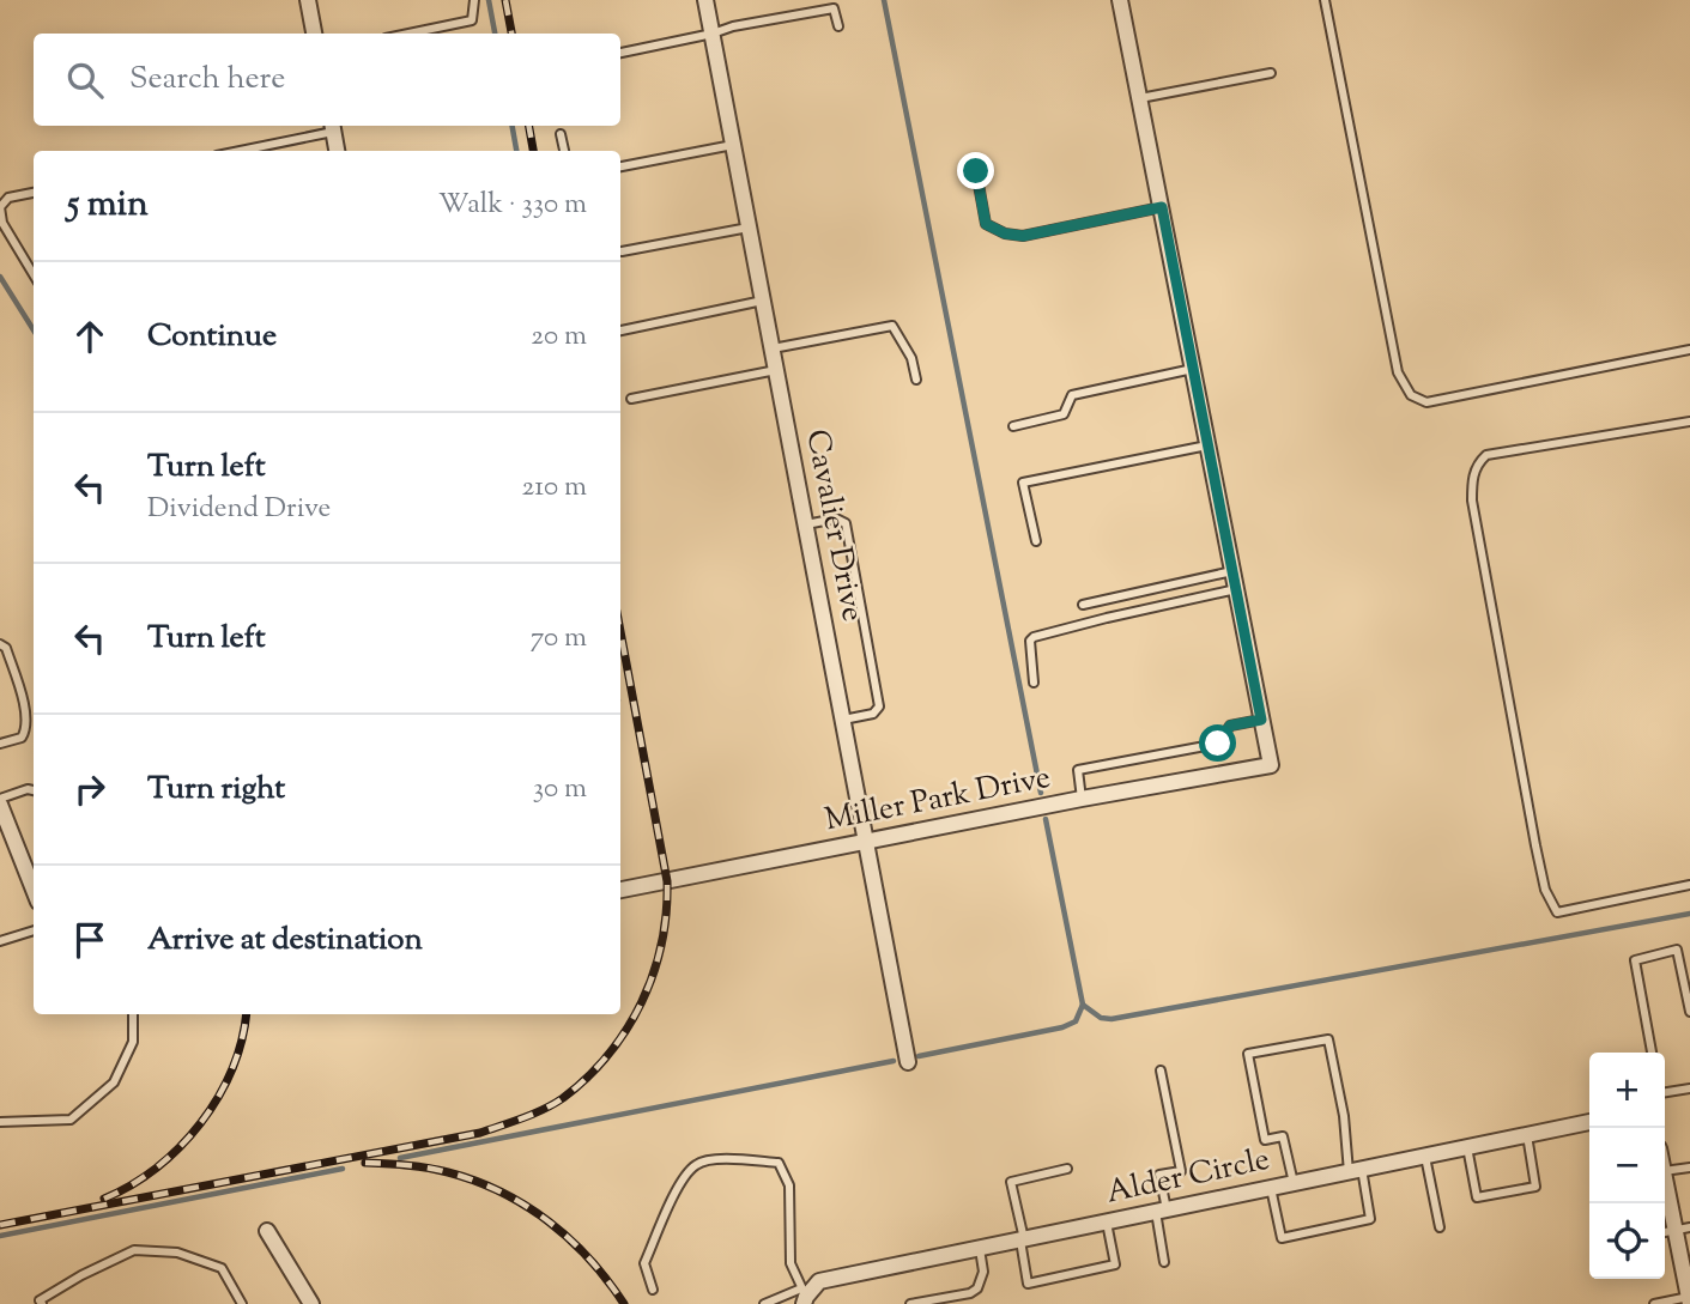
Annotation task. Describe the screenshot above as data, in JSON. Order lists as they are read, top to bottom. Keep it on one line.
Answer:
{"streets":{"street":["Cavalier Drive","Miller Park Drive","Alder Circle"]},"crossings":[["Cavalier Drive","Miller Park Drive"]],"page":{"search":"Search here","heading":["5 min","Walk · 330 m"],"list":[["Continue","20 m"],["Turn left","Dividend Drive","210 m"],["Turn left","70 m"],["Turn right","30 m"],"Arrive at destination"],"map_buttons":["+","−"]}}
